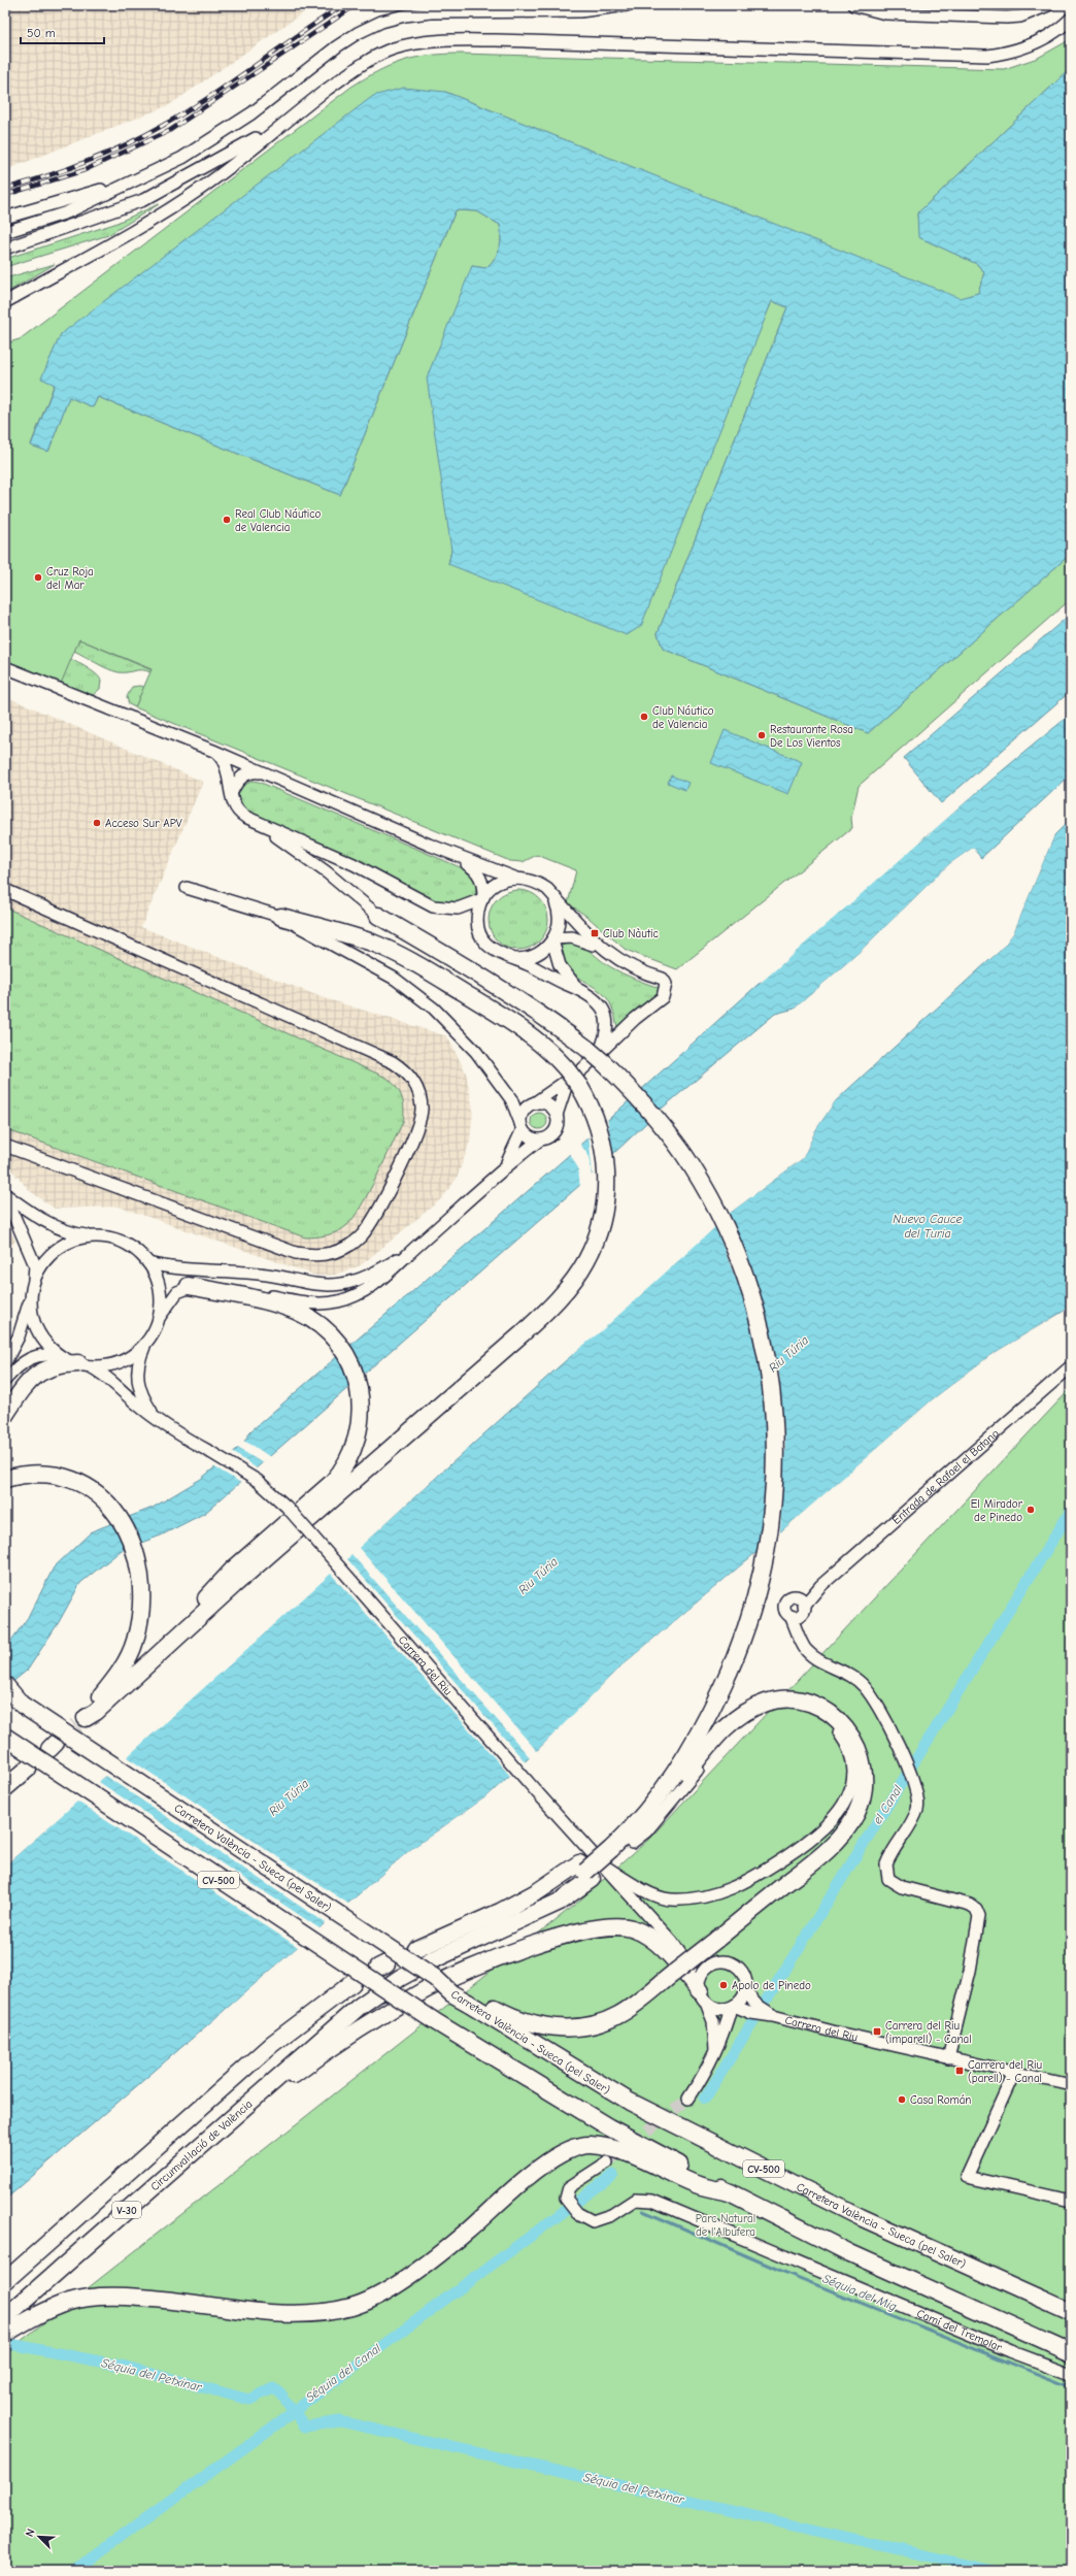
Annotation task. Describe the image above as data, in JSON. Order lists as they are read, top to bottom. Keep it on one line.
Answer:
{"streets":{"highway":["Carretera València - Sueca (pel Saler)","CV-500","Circumval·lació de València","V-30"],"street":["Entrada de Rafael el Batano","Carrera del Riu","Camí del Tremolar"]},"crossings":[["Entrada de Rafael el Batano","Carrera del Riu"],["Carrera del Riu","Circumval·lació de València"]],"water":["Nuevo Cauce del Turia","Riu Túria","el Canal","Séquia del Mig","Séquia del Canal","Séquia del Petxinar"],"parks":["Parc Natural de l'Albufera"],"places":{"other":["Real Club Náutico de Valencia","Cruz Roja del Mar","Club Náutico de Valencia","Restaurante Rosa De Los Vientos","Acceso Sur APV","El Mirador de Pinedo","Apolo de Pinedo","Casa Román"],"transit":["Club Nàutic","Carrera del Riu (imparell) - Canal","Carrera del Riu (parell) - Canal"]},"scale_bar":"50 m","north":"top left"}
